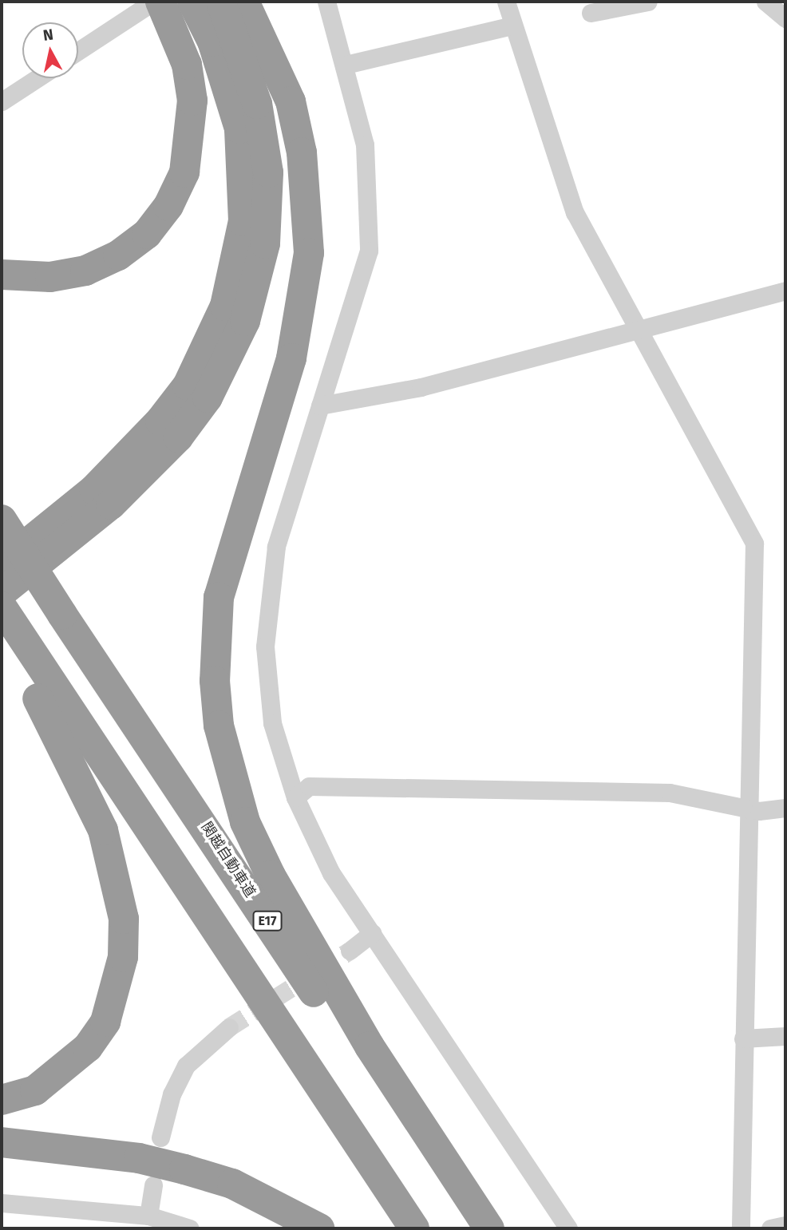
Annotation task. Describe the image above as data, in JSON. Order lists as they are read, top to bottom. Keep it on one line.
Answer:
{"streets":{"highway":["関越自動車道","E17"]},"north":"top"}
